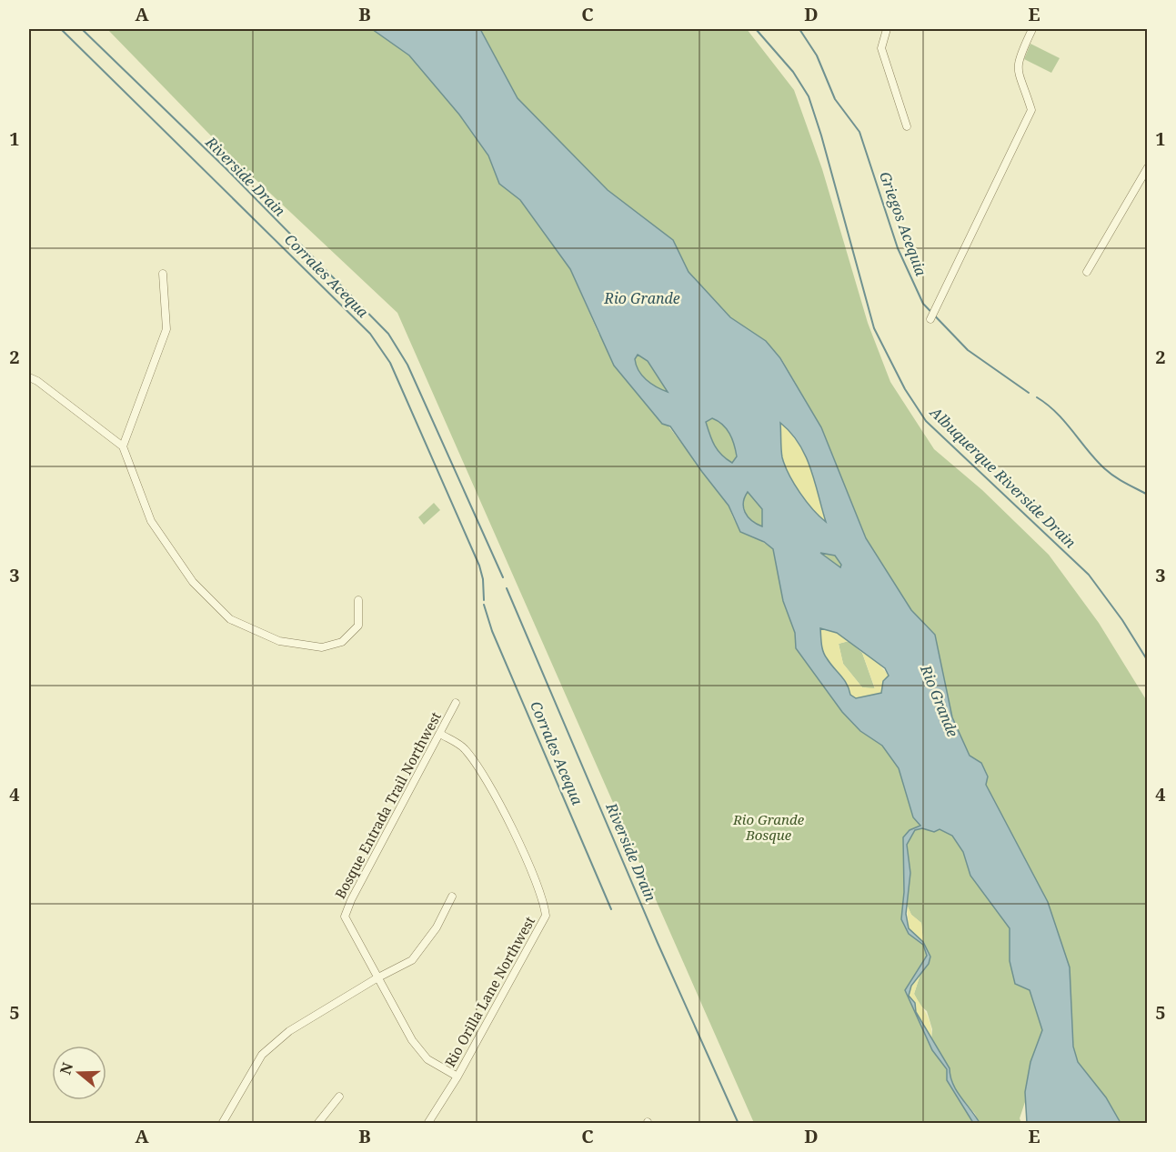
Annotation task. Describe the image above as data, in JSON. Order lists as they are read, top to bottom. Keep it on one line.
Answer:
{"streets":{"street":["Bosque Entrada Trail Northwest","Rio Orilla Lane Northwest"]},"crossings":[["Bosque Entrada Trail Northwest","Rio Orilla Lane Northwest"]],"water":["Riverside Drain","Griegos Acequia","Corrales Acequa","Rio Grande","Albuquerque Riverside Drain"],"parks":["Rio Grande Bosque"],"north":"left","grid":{"columns":["A","B","C","D","E"],"rows":["1","2","3","4","5"]}}
